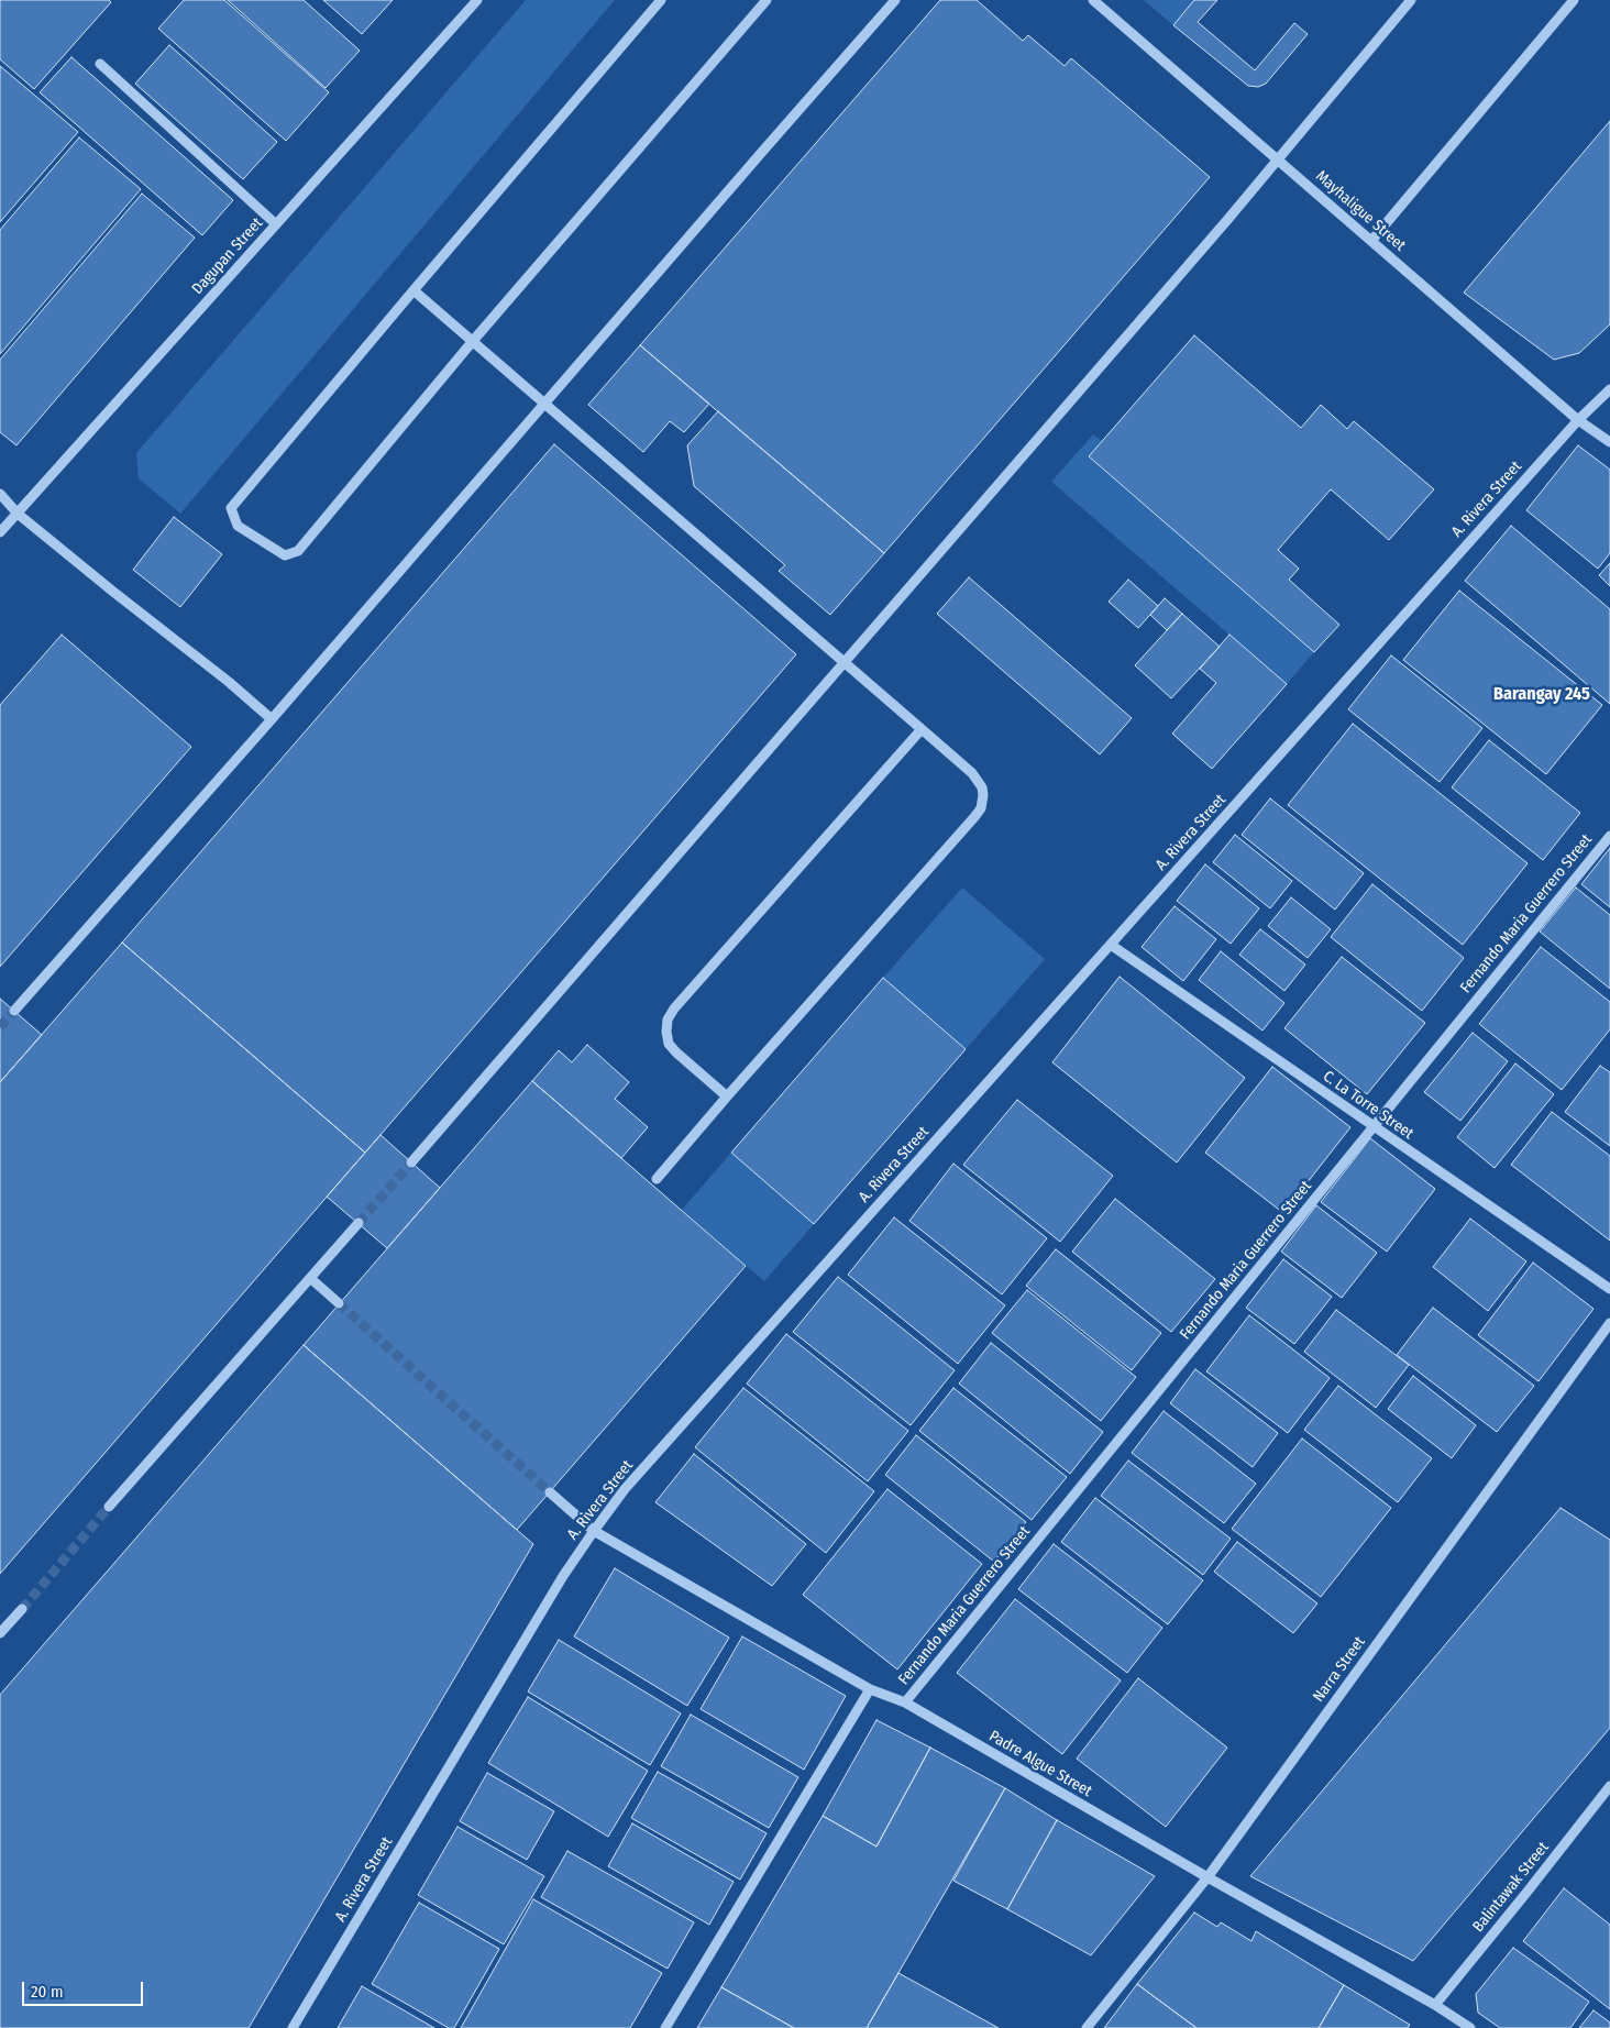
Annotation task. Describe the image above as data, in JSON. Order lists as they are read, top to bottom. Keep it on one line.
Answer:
{"streets":{"street":["Mayhaligue Street","Dagupan Street","A. Rivera Street","Fernando Maria Guerrero Street","C. La Torre Street","Narra Street","Padre Algue Street","Balintawak Street"]},"crossings":[["Mayhaligue Street","A. Rivera Street"],["A. Rivera Street","C. La Torre Street"],["A. Rivera Street","Padre Algue Street"],["Fernando Maria Guerrero Street","C. La Torre Street"],["Fernando Maria Guerrero Street","Padre Algue Street"],["Narra Street","Padre Algue Street"],["Padre Algue Street","Balintawak Street"]],"districts":["Barangay 245"],"scale_bar":"20 m"}
